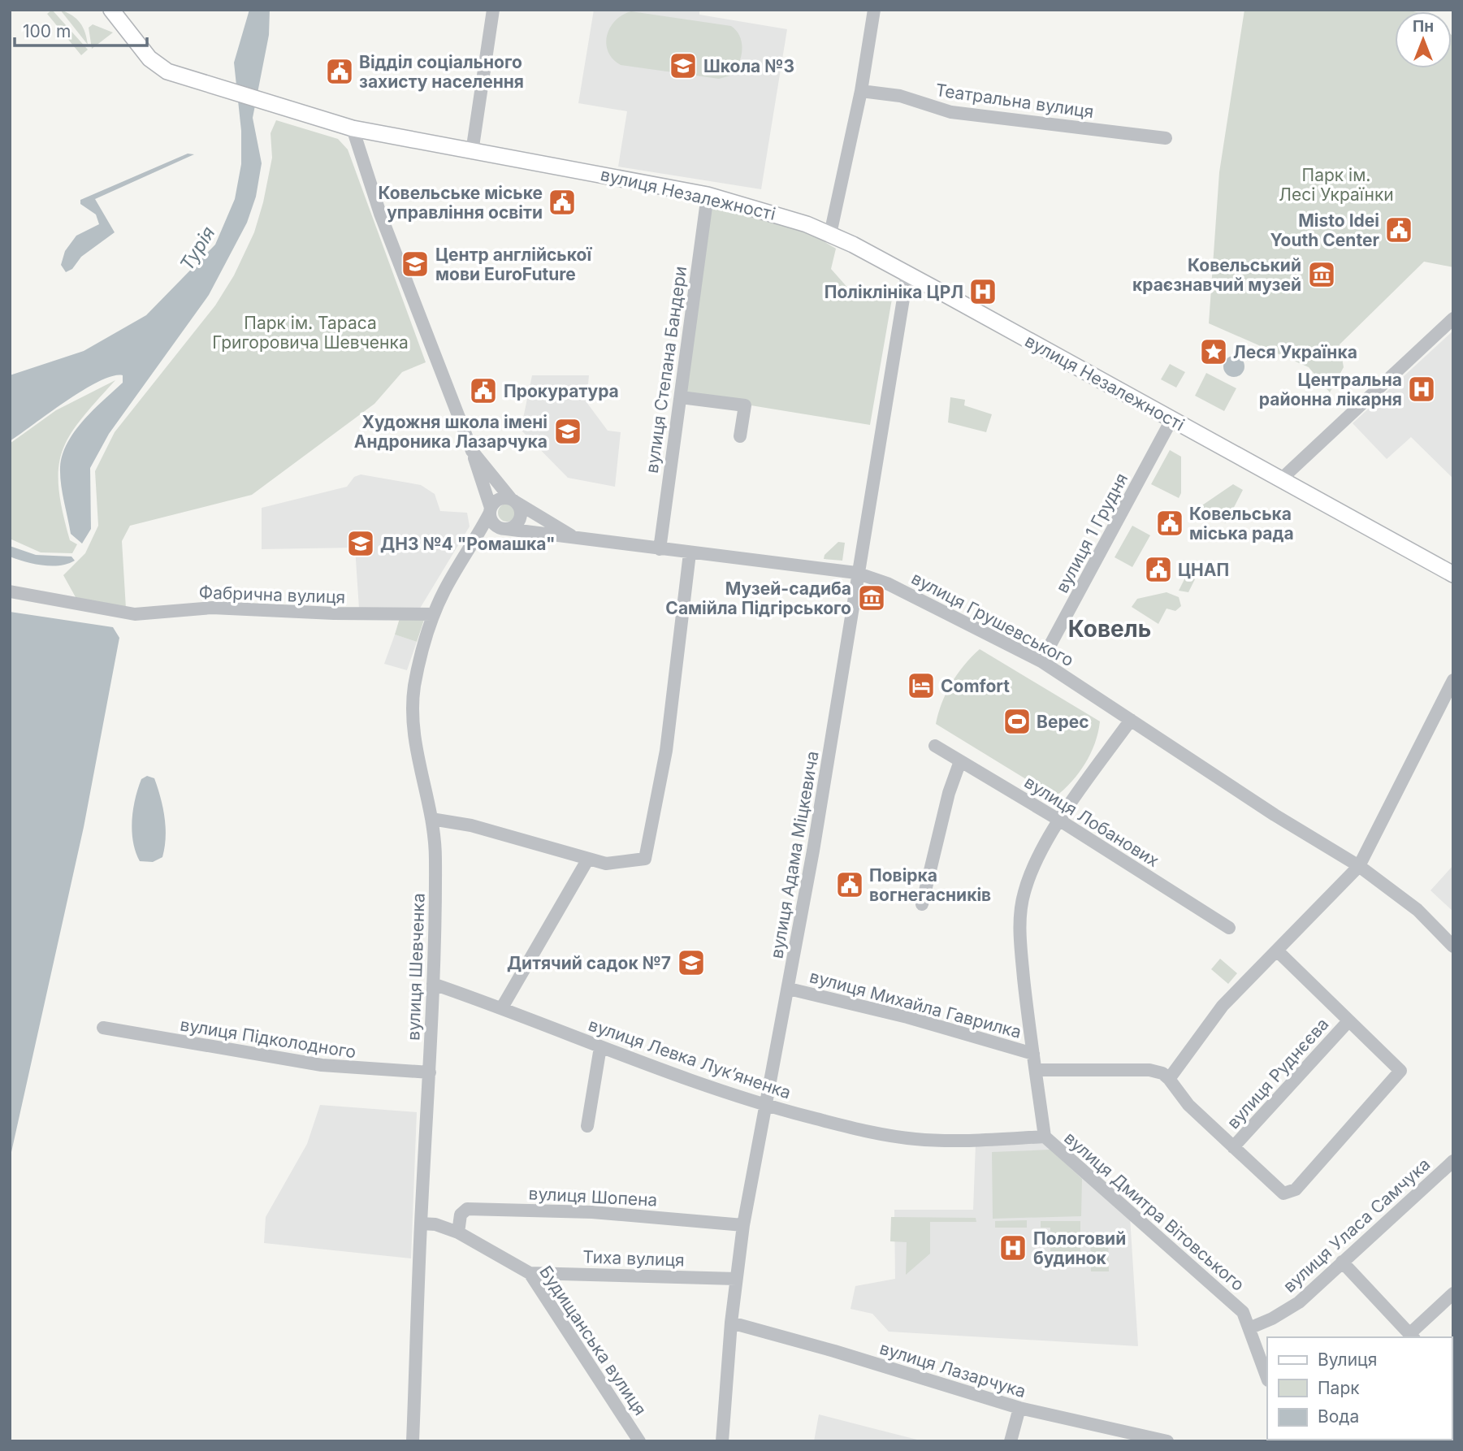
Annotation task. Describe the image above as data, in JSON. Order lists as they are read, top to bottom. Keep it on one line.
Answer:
{"streets":{"main road":["вулиця Незалежності"],"street":["Театральна вулиця","вулиця Степана Бандери","вулиця 1 Грудня","Фабрична вулиця","вулиця Грушевського","вулиця Лобанових","вулиця Адама Міцкевича","вулиця Шевченка","вулиця Михайла Гаврилка","вулиця Підколодного","вулиця Левка Лукʼяненка","вулиця Руднєєва","вулиця Шопена","вулиця Дмитра Вітовського","вулиця Уласа Самчука","Тиха вулиця","Будищанська вулиця","вулиця Лазарчука"]},"crossings":[["вулиця Незалежності","вулиця Степана Бандери"],["вулиця Незалежності","вулиця 1 Грудня"],["вулиця Незалежності","вулиця Адама Міцкевича"],["вулиця Степана Бандери","вулиця Грушевського"],["вулиця 1 Грудня","вулиця Грушевського"],["Фабрична вулиця","вулиця Шевченка"],["вулиця Грушевського","вулиця Адама Міцкевича"],["вулиця Грушевського","вулиця Шевченка"],["вулиця Грушевського","вулиця Дмитра Вітовського"],["вулиця Лобанових","вулиця Дмитра Вітовського"],["вулиця Адама Міцкевича","вулиця Михайла Гаврилка"],["вулиця Адама Міцкевича","вулиця Левка Лукʼяненка"],["вулиця Адама Міцкевича","вулиця Шопена"],["вулиця Адама Міцкевича","Тиха вулиця"],["вулиця Адама Міцкевича","вулиця Лазарчука"],["вулиця Шевченка","вулиця Підколодного"],["вулиця Шевченка","вулиця Левка Лукʼяненка"],["вулиця Шевченка","Будищанська вулиця"],["вулиця Михайла Гаврилка","вулиця Дмитра Вітовського"],["вулиця Левка Лукʼяненка","вулиця Дмитра Вітовського"],["вулиця Шопена","Будищанська вулиця"],["вулиця Дмитра Вітовського","вулиця Уласа Самчука"],["Тиха вулиця","Будищанська вулиця"]],"districts":["Ковель"],"water":["Турія"],"parks":["Парк ім. Лесі Українки","Парк ім. Тараса Григоровича Шевченка"],"places":{"school or university":["Школа №3","Центр англійської мови EuroFuture","Художня школа імені Андроника Лазарчука","ДНЗ №4 \"Ромашка\"","Дитячий садок №7"],"public building":["Відділ соціального захисту населення","Ковельське міське управління освіти","Misto Idei Youth Center","Прокуратура","Ковельська міська рада","ЦНАП","Повірка вогнегасників"],"museum":["Ковельський краєзнавчий музей","Музей-садиба Самійла Підгірського"],"hospital":["Поліклініка ЦРЛ","Центральна районна лікарня","Пологовий будинок"],"place":["Леся Українка"],"hotel":["Comfort"],"sports":["Верес"]},"legend":["Вулиця","Парк","Вода"],"scale_bar":"100 m","north":"top"}
